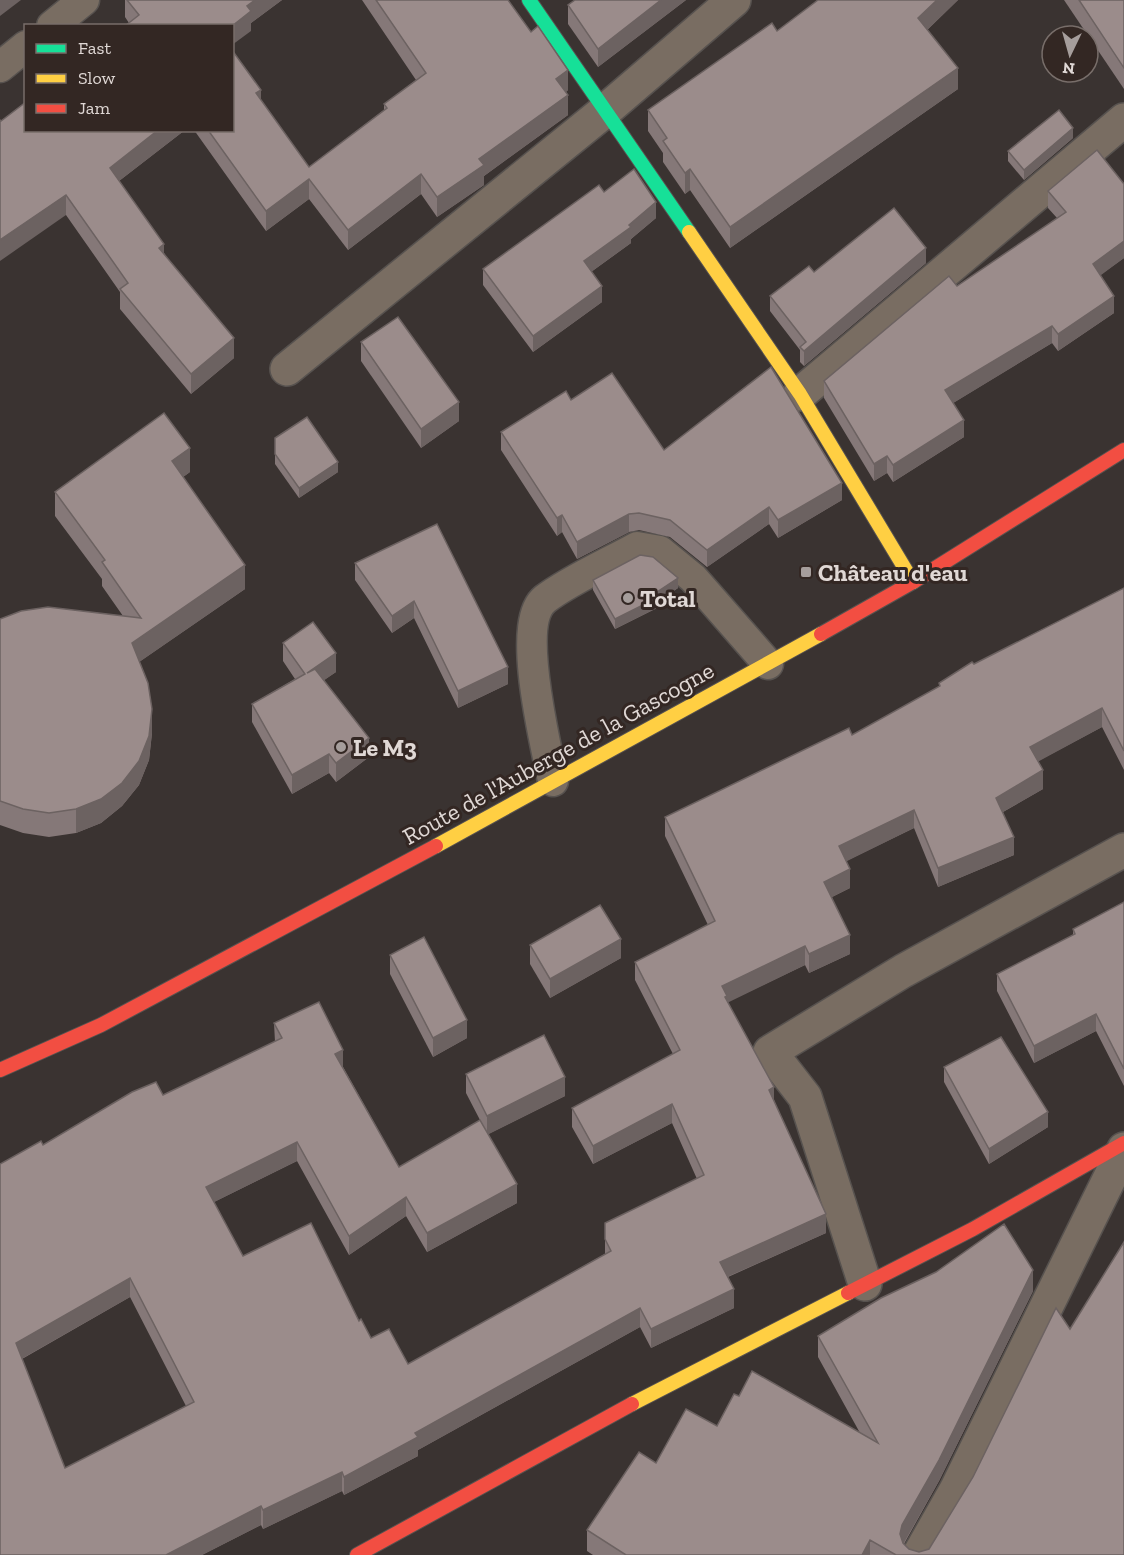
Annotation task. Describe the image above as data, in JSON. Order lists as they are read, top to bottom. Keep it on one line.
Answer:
{"streets":{"street":["Route de l'Auberge de la Gascogne"]},"places":{"transit":["Château d'eau"],"other":["Total","Le M3"]},"legend":["Fast","Slow","Jam"],"north":"bottom"}
